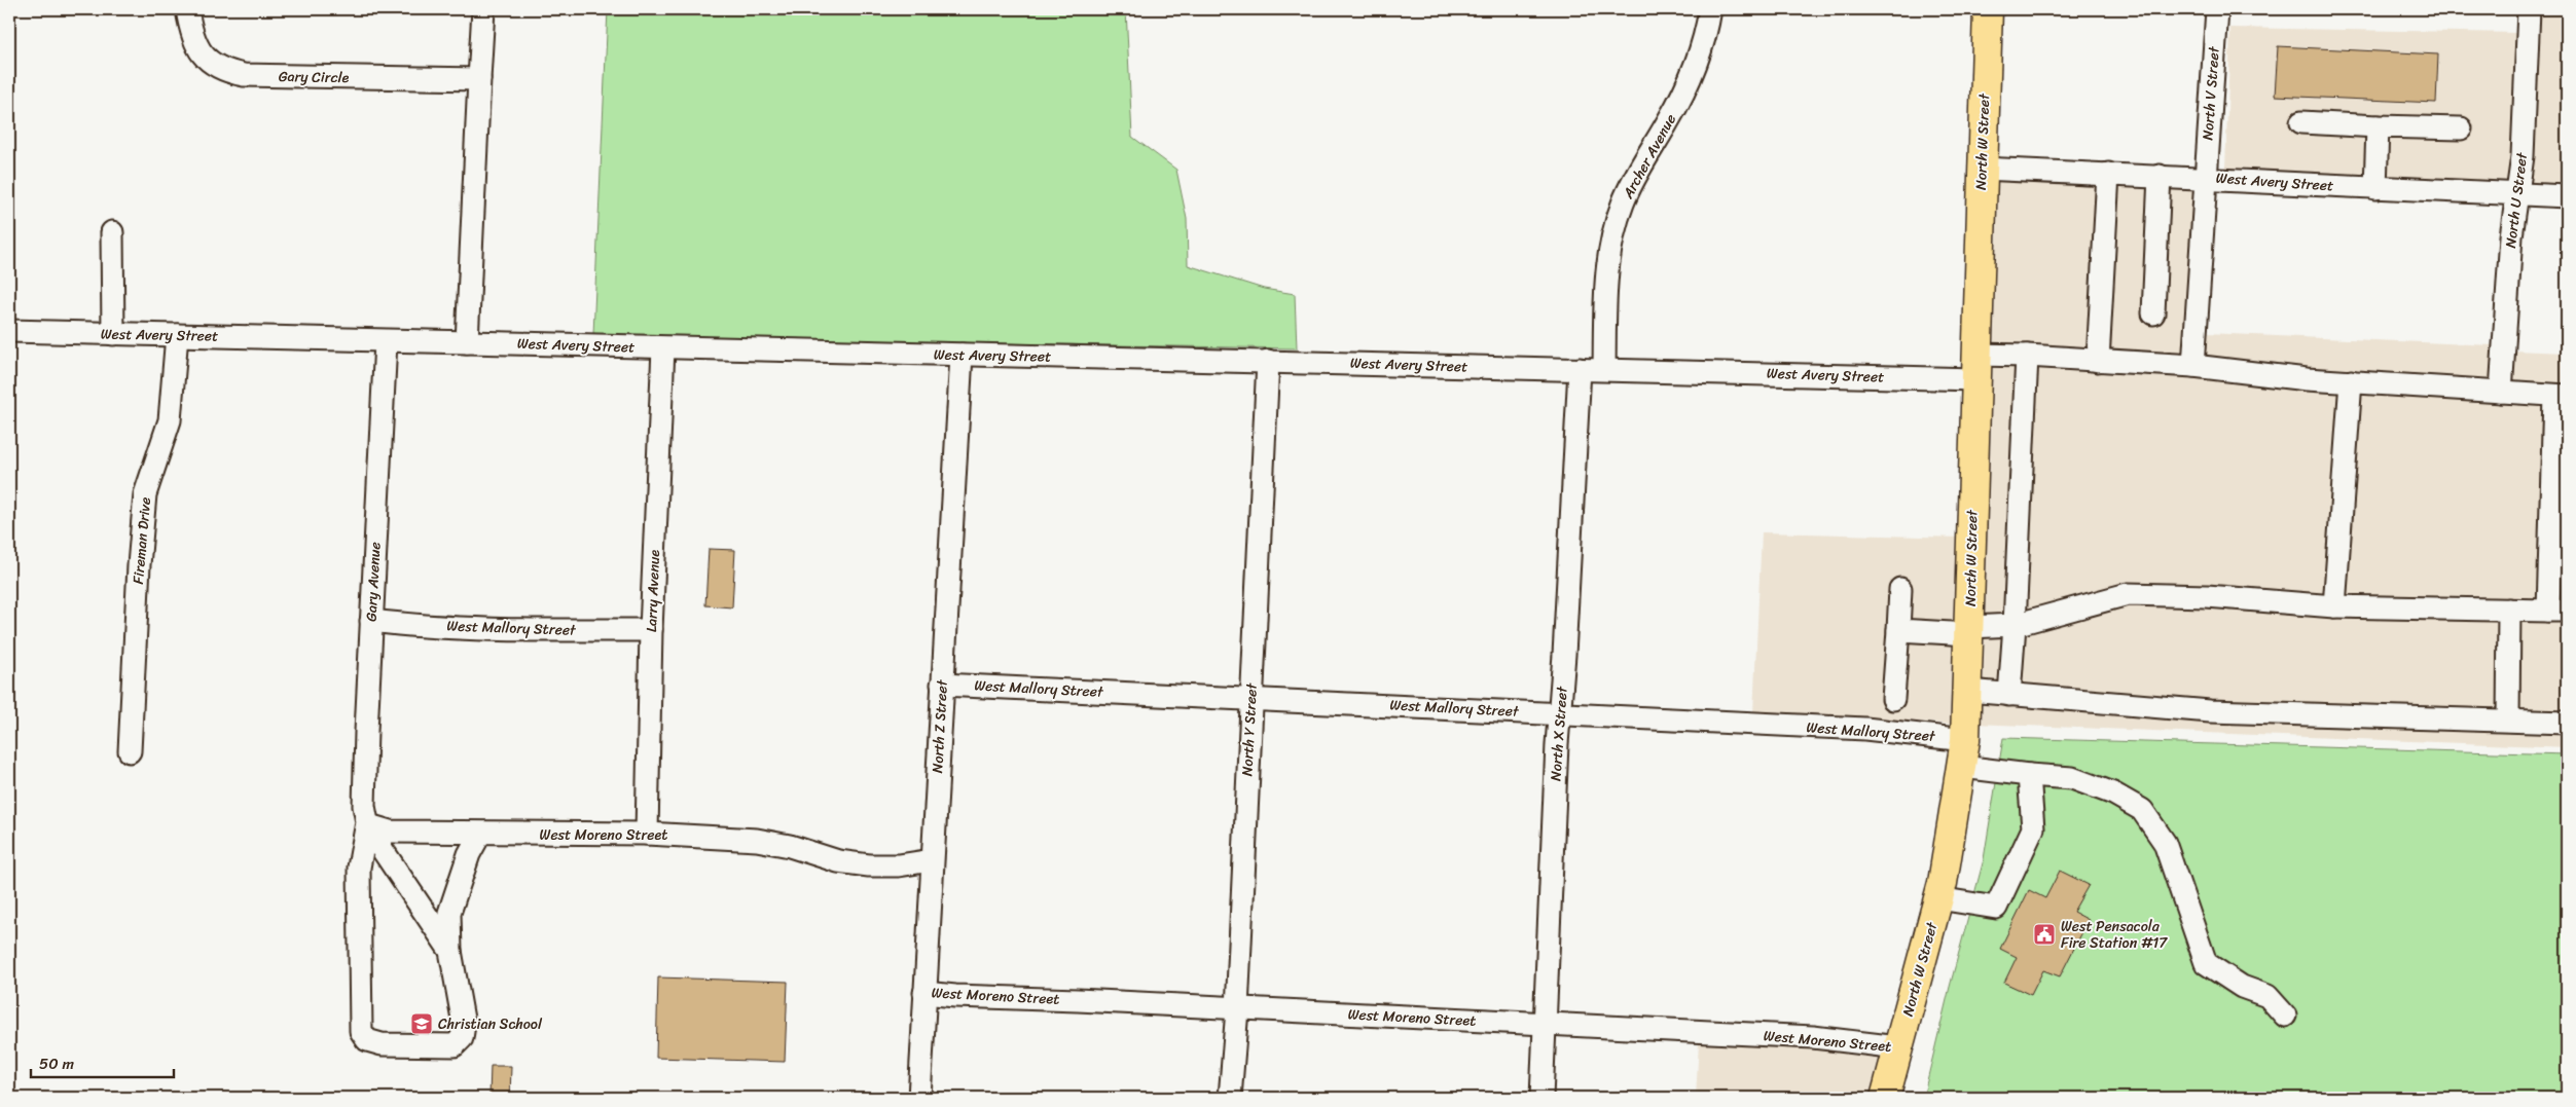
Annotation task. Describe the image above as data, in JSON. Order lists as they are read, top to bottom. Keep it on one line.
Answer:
{"streets":{"main road":["North W Street"],"street":["Gary Circle","North V Street","Archer Avenue","West Avery Street","North U Street","Fireman Drive","Gary Avenue","Larry Avenue","West Mallory Street","North Z Street","North Y Street","North X Street","West Moreno Street"]},"crossings":[["North V Street","West Avery Street"],["North W Street","West Avery Street"],["North W Street","West Mallory Street"],["North W Street","West Moreno Street"],["Archer Avenue","West Avery Street"],["West Avery Street","North U Street"],["West Avery Street","Fireman Drive"],["West Avery Street","Gary Avenue"],["West Avery Street","Larry Avenue"],["West Avery Street","North Z Street"],["West Avery Street","North Y Street"],["West Avery Street","North X Street"],["Gary Avenue","West Mallory Street"],["Gary Avenue","West Moreno Street"],["Larry Avenue","West Mallory Street"],["Larry Avenue","West Moreno Street"],["West Mallory Street","North Z Street"],["West Mallory Street","North Y Street"],["West Mallory Street","North X Street"],["North Z Street","West Moreno Street"],["North Y Street","West Moreno Street"],["North X Street","West Moreno Street"]],"places":{"public building":["West Pensacola Fire Station #17"],"school or university":["Christian School"]},"scale_bar":"50 m"}
